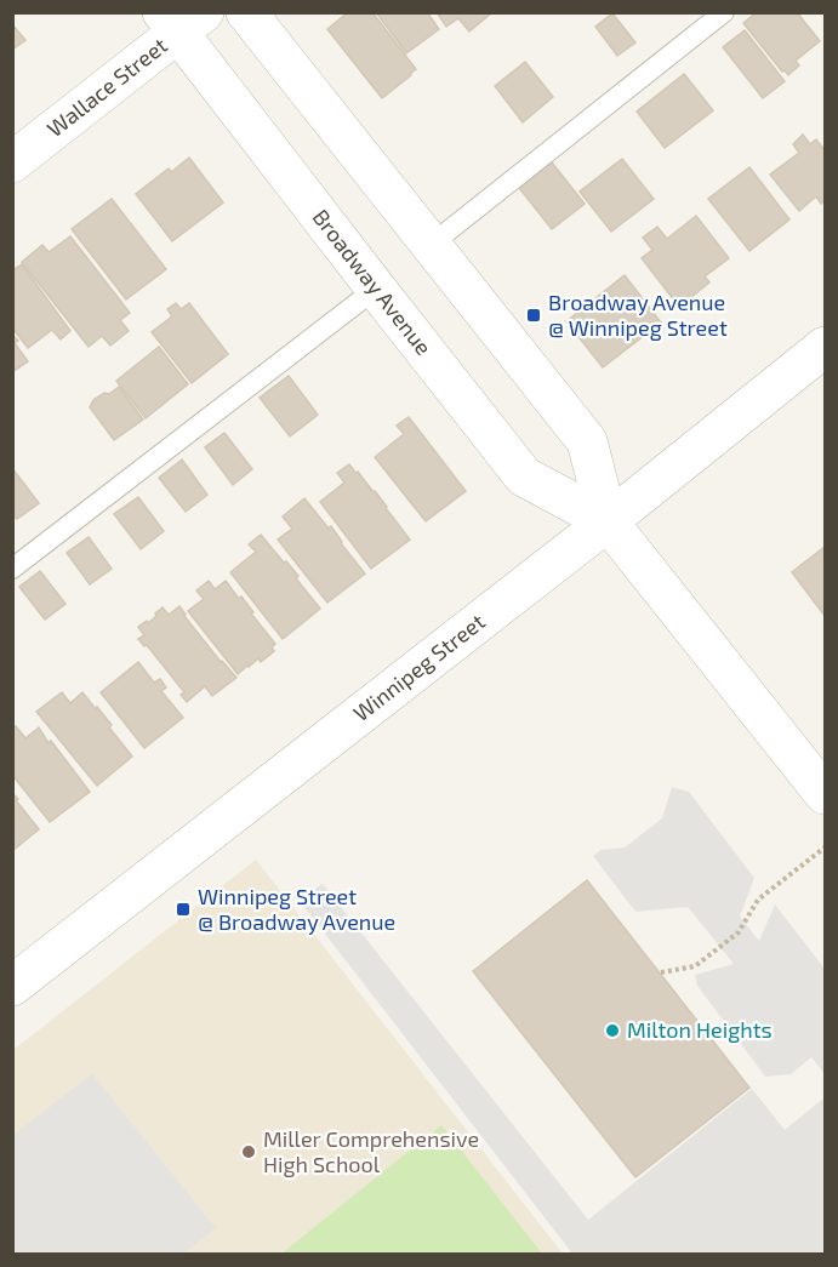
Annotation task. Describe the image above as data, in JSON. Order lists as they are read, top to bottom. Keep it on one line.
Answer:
{"streets":{"street":["Wallace Street","Broadway Avenue","Winnipeg Street"]},"crossings":[["Wallace Street","Broadway Avenue"],["Broadway Avenue","Winnipeg Street"]],"places":{"transit":["Broadway Avenue @ Winnipeg Street","Winnipeg Street @ Broadway Avenue"],"other":["Milton Heights","Miller Comprehensive High School"]}}
